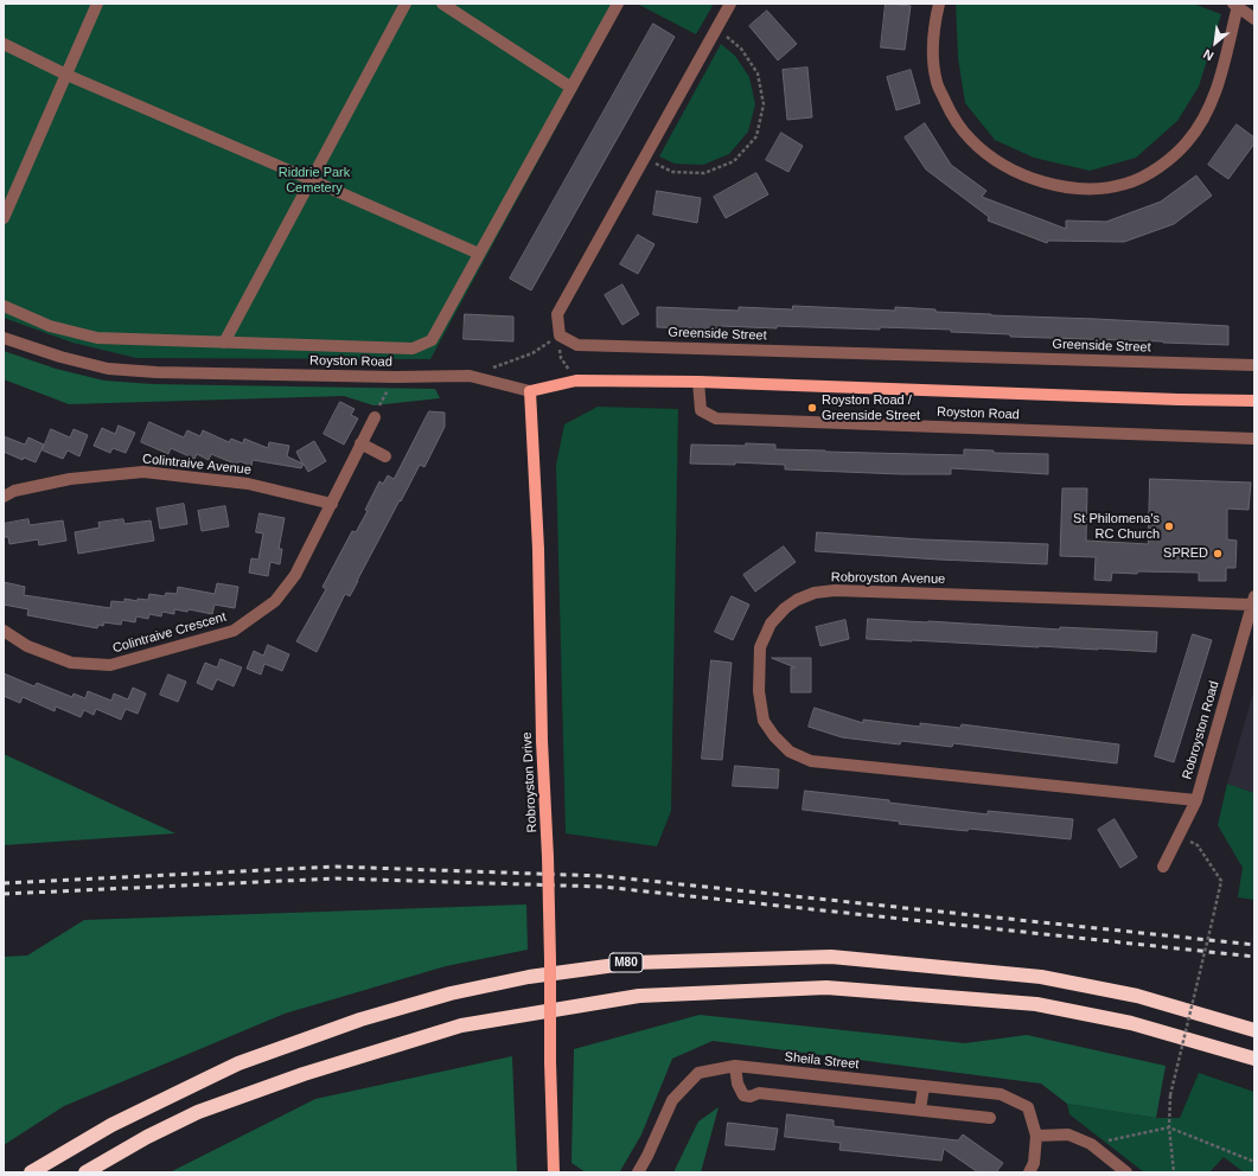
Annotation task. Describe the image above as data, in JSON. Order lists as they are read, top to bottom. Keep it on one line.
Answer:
{"streets":{"highway":["M80"],"main road":["Royston Road","Robroyston Drive"],"street":["Greenside Street","Colintraive Avenue","Robroyston Avenue","Colintraive Crescent","Robroyston Road","Sheila Street"]},"crossings":[["Royston Road","Robroyston Drive"],["Colintraive Avenue","Colintraive Crescent"],["Robroyston Avenue","Robroyston Road"]],"parks":["Riddrie Park Cemetery"],"places":["Royston Road / Greenside Street","St Philomena's RC Church","SPRED"],"north":"bottom left"}
